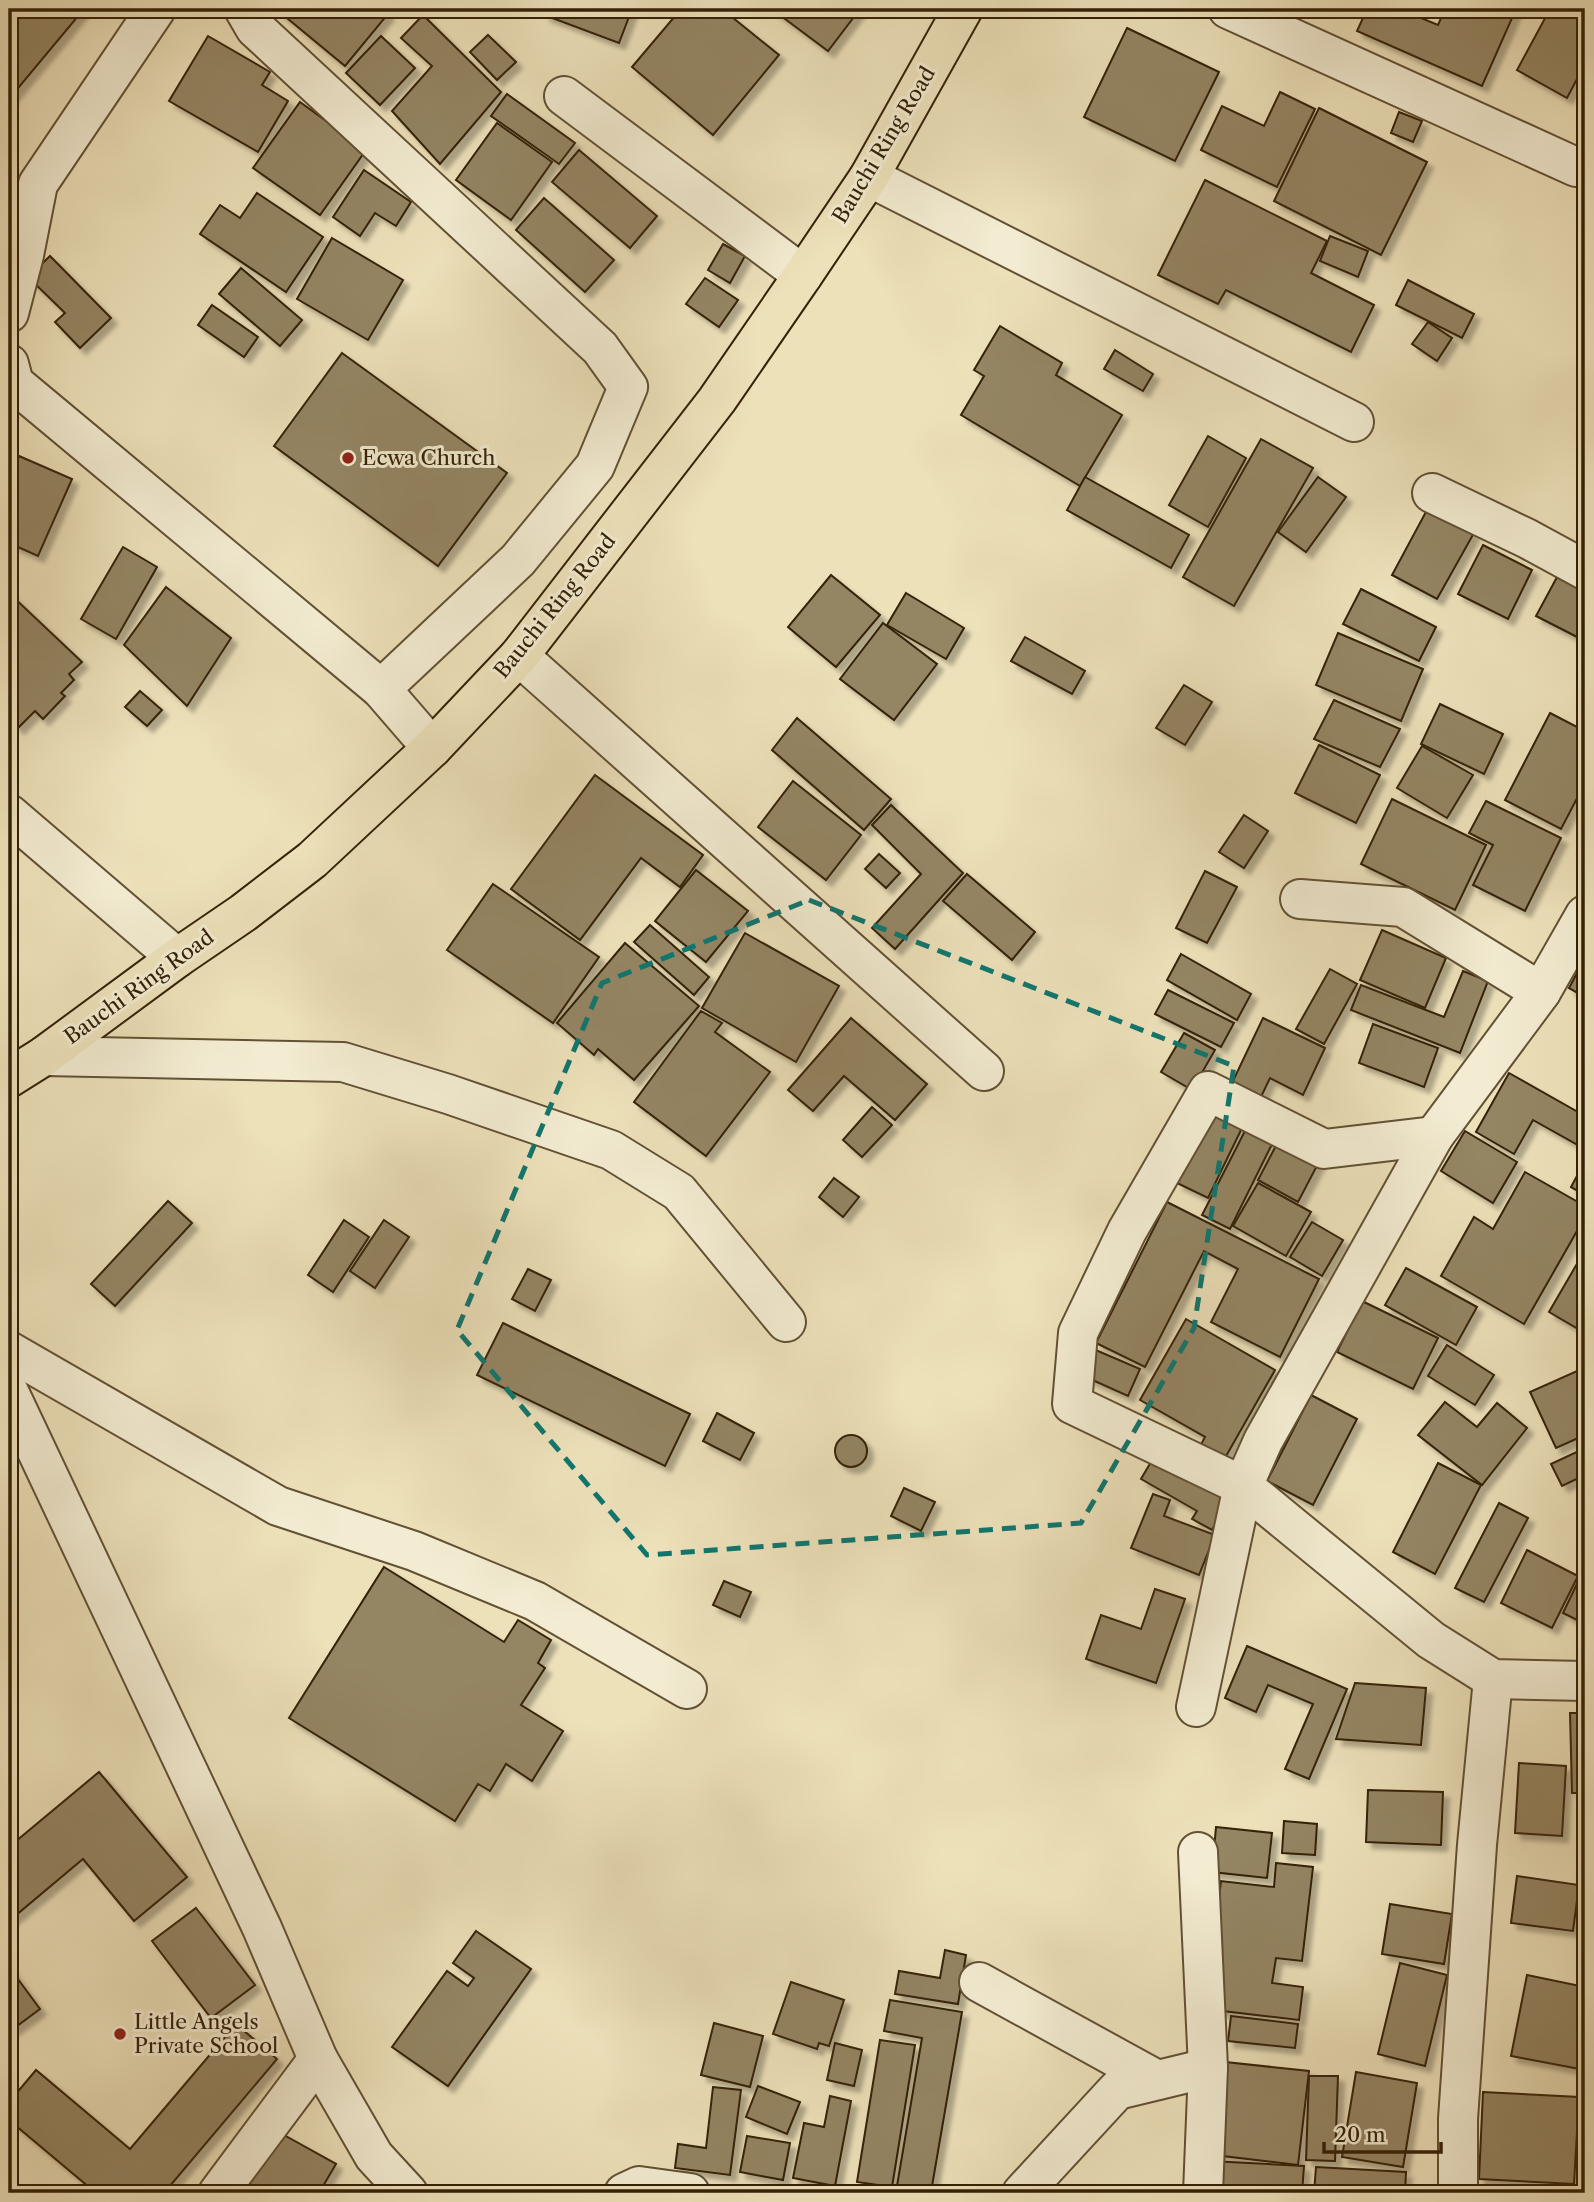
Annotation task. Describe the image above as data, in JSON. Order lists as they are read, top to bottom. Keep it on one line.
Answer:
{"streets":{"main road":["Bauchi Ring Road"]},"places":["Ecwa Church","Little Angels Private School"],"scale_bar":"20 m"}
